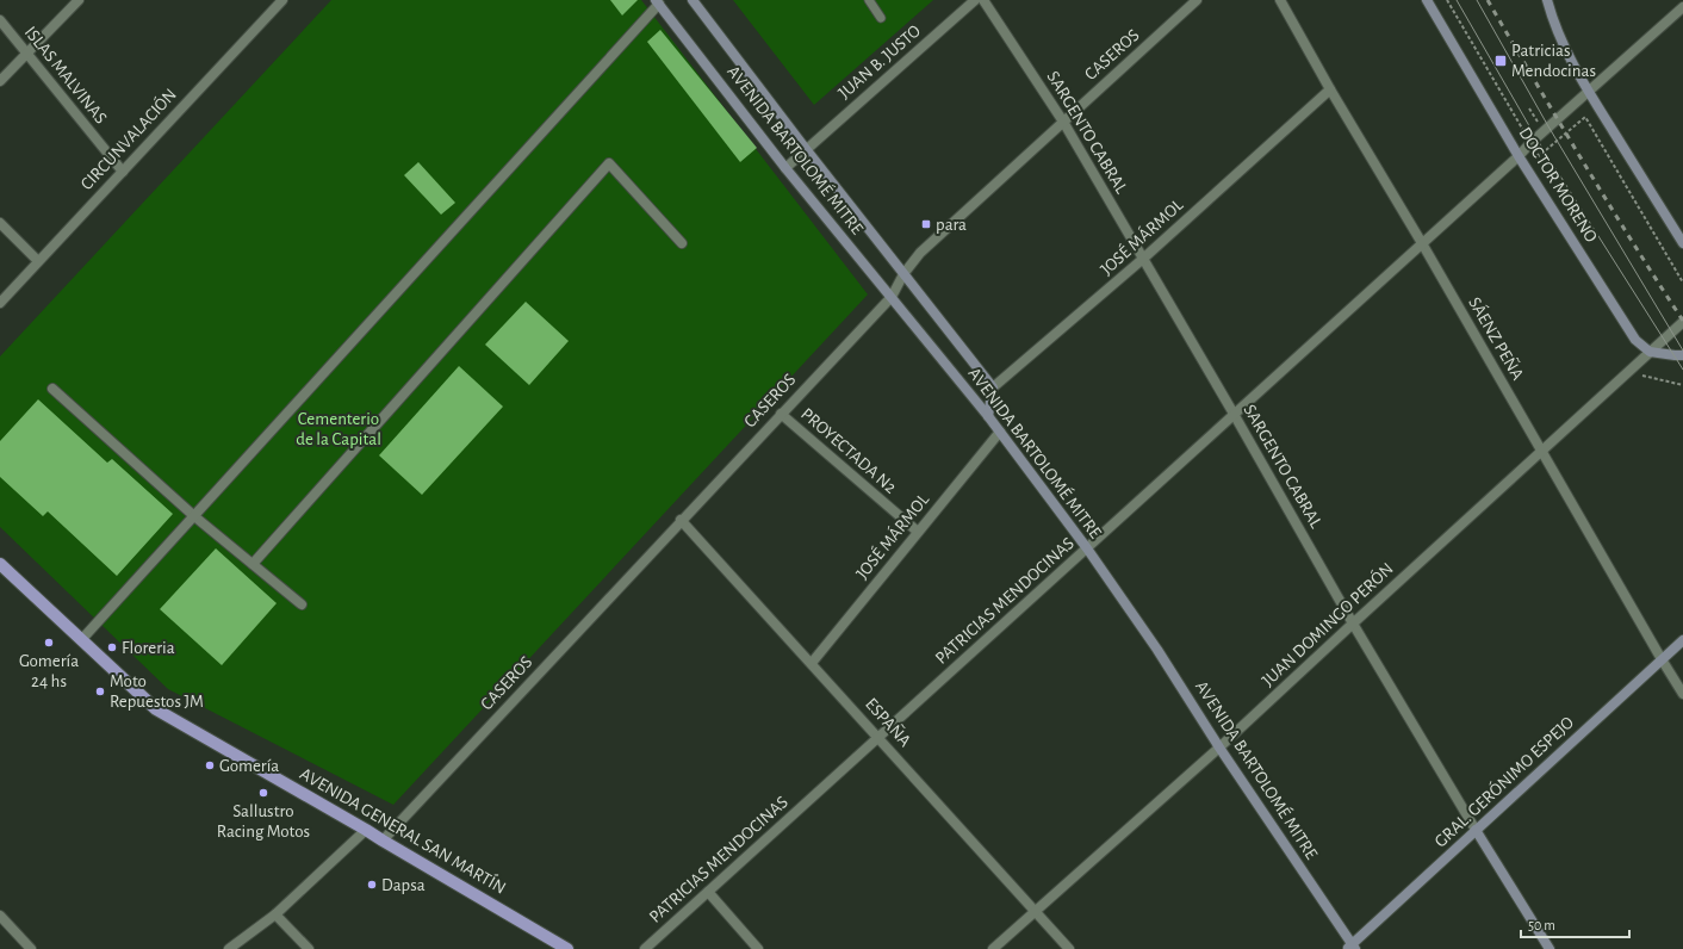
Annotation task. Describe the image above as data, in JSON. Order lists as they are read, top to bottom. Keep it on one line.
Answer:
{"streets":{"main road":["AVENIDA GENERAL SAN MARTÍN"],"street":["CASEROS","JUAN B. JUSTO","ISLAS MALVINAS","SARGENTO CABRAL","CIRCUNVALACIÓN","AVENIDA BARTOLOMÉ MITRE","DOCTOR MORENO","JOSÉ MÁRMOL","SÁENZ PEÑA","PROYECTADA N2","PATRICIAS MENDOCINAS","JUAN DOMINGO PERÓN","ESPAÑA","GRAL. GERÓNIMO ESPEJO"]},"crossings":[["CASEROS","SARGENTO CABRAL"],["CASEROS","AVENIDA BARTOLOMÉ MITRE"],["CASEROS","PROYECTADA N2"],["CASEROS","ESPAÑA"],["CASEROS","AVENIDA GENERAL SAN MARTÍN"],["JUAN B. JUSTO","AVENIDA BARTOLOMÉ MITRE"],["ISLAS MALVINAS","CIRCUNVALACIÓN"],["SARGENTO CABRAL","JOSÉ MÁRMOL"],["SARGENTO CABRAL","PATRICIAS MENDOCINAS"],["SARGENTO CABRAL","JUAN DOMINGO PERÓN"],["SARGENTO CABRAL","GRAL. GERÓNIMO ESPEJO"],["AVENIDA BARTOLOMÉ MITRE","JOSÉ MÁRMOL"],["AVENIDA BARTOLOMÉ MITRE","PATRICIAS MENDOCINAS"],["AVENIDA BARTOLOMÉ MITRE","JUAN DOMINGO PERÓN"],["AVENIDA BARTOLOMÉ MITRE","GRAL. GERÓNIMO ESPEJO"],["DOCTOR MORENO","PATRICIAS MENDOCINAS"],["DOCTOR MORENO","JUAN DOMINGO PERÓN"],["JOSÉ MÁRMOL","SÁENZ PEÑA"],["JOSÉ MÁRMOL","PROYECTADA N2"],["JOSÉ MÁRMOL","ESPAÑA"],["SÁENZ PEÑA","PATRICIAS MENDOCINAS"],["SÁENZ PEÑA","JUAN DOMINGO PERÓN"],["SÁENZ PEÑA","GRAL. GERÓNIMO ESPEJO"],["PATRICIAS MENDOCINAS","ESPAÑA"],["JUAN DOMINGO PERÓN","ESPAÑA"]],"parks":["Cementerio de la Capital"],"places":{"transit":["Patricias Mendocinas","para"],"other":["Gomería 24 hs","Floreria","Moto Repuestos JM","Gomería","Sallustro Racing Motos","Dapsa"]},"scale_bar":"50 m"}
